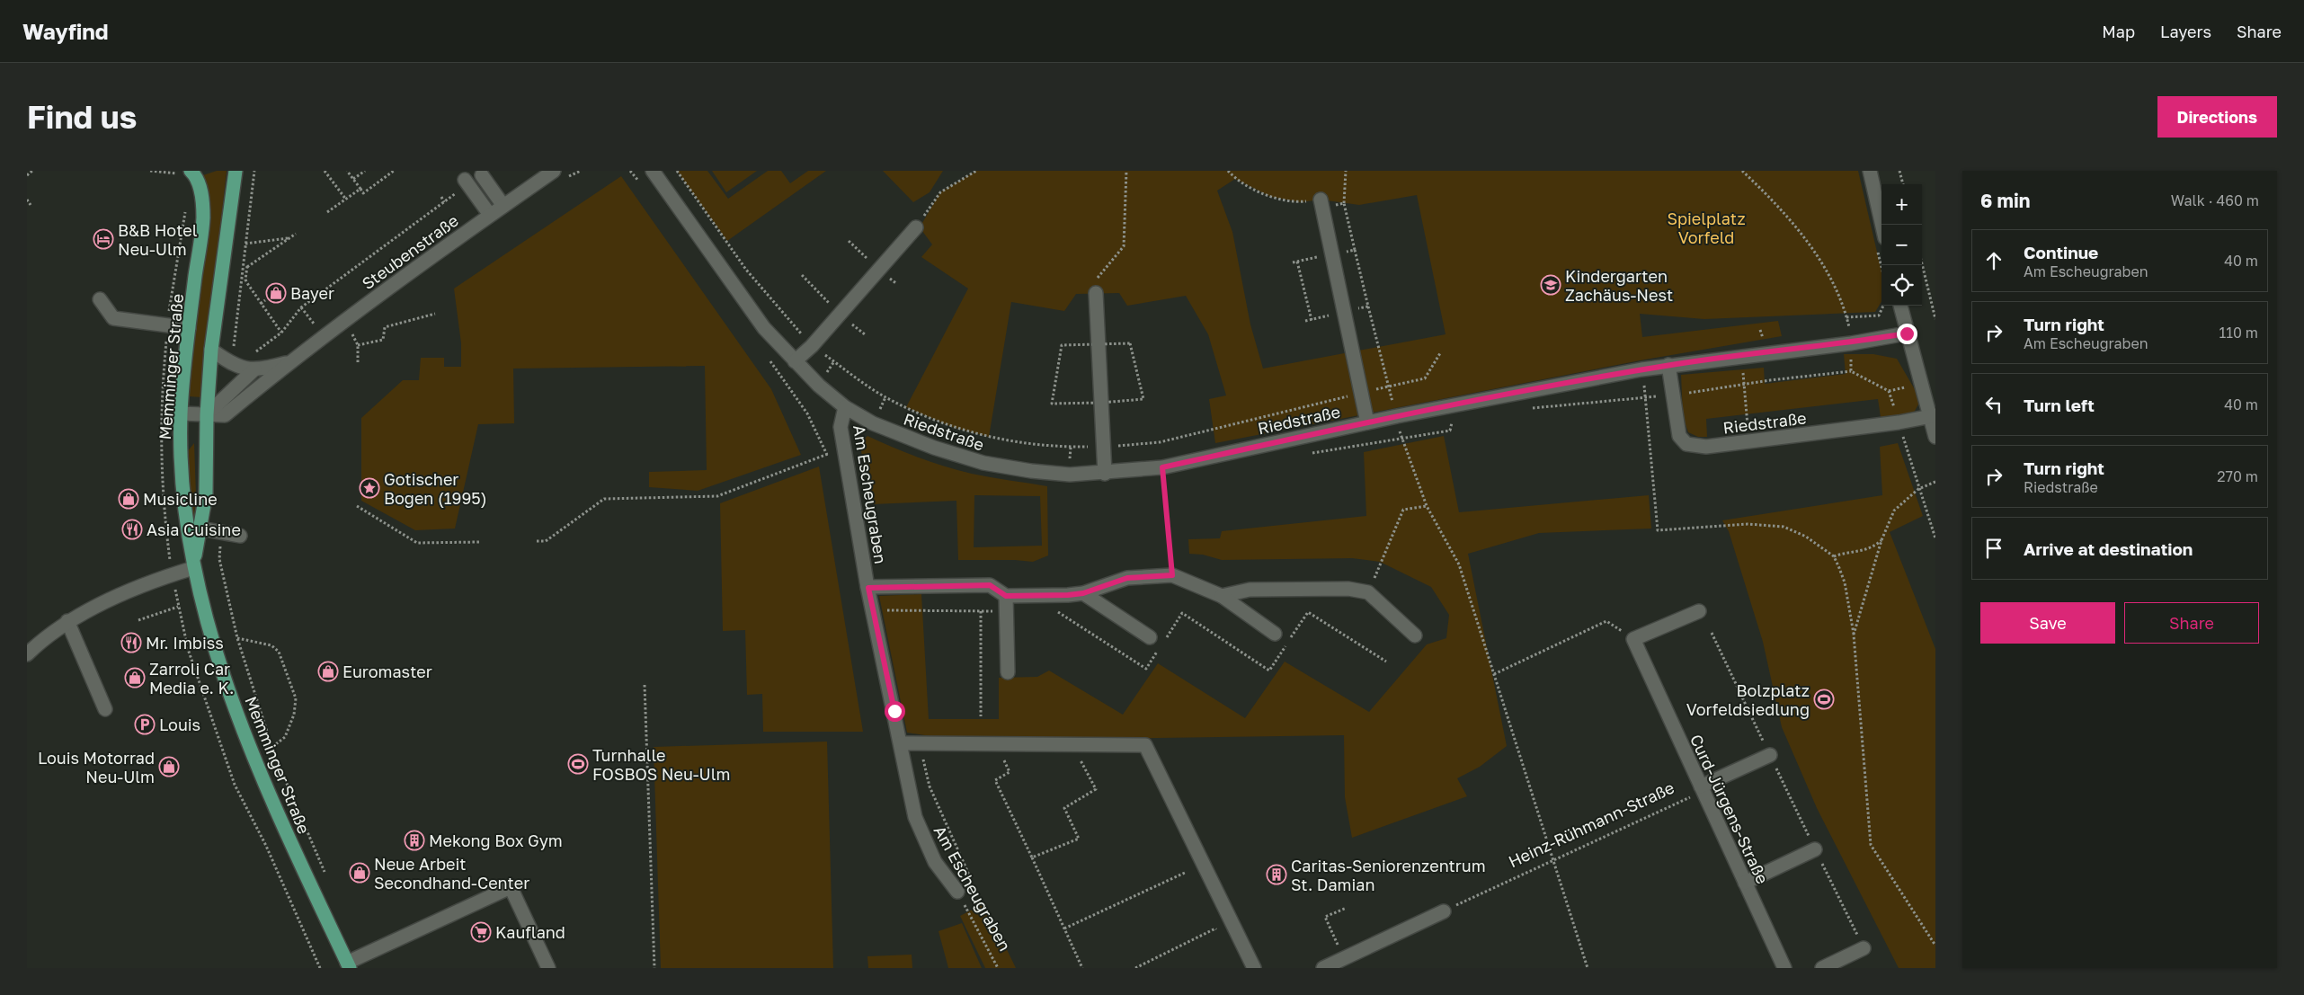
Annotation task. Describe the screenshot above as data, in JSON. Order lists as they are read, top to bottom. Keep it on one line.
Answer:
{"streets":{"main road":["Memminger Straße"],"street":["Steubenstraße","Riedstraße","Am Escheugraben","Curd-Jürgens-Straße"],"path":["Heinz-Rühmann-Straße"]},"crossings":[["Steubenstraße","Memminger Straße"],["Riedstraße","Am Escheugraben"],["Curd-Jürgens-Straße","Heinz-Rühmann-Straße"]],"parks":["Spielplatz Vorfeld"],"places":{"hotel":["B&B Hotel Neu-Ulm"],"school or university":["Kindergarten Zachäus-Nest"],"shop":["Bayer","Musicline","Euromaster","Zarroli Car Media e. K.","Louis Motorrad Neu-Ulm","Neue Arbeit Secondhand-Center"],"place":["Gotischer Bogen (1995)"],"restaurant":["Asia Cuisine","Mr. Imbiss"],"sports":["Bolzplatz Vorfeldsiedlung","Turnhalle FOSBOS Neu-Ulm"],"parking":["Louis"],"building":["Mekong Box Gym","Caritas-Seniorenzentrum St. Damian"],"supermarket":["Kaufland"]},"page":{"header":"Wayfind","nav":["Map","Layers","Share"],"buttons":["Directions",["Save","Share"]],"title":"Find us","heading":["6 min","Walk · 460 m"],"map_buttons":["+","−"],"list":[["Continue","Am Escheugraben","40 m"],["Turn right","Am Escheugraben","110 m"],["Turn left","40 m"],["Turn right","Riedstraße","270 m"],"Arrive at destination"]}}
